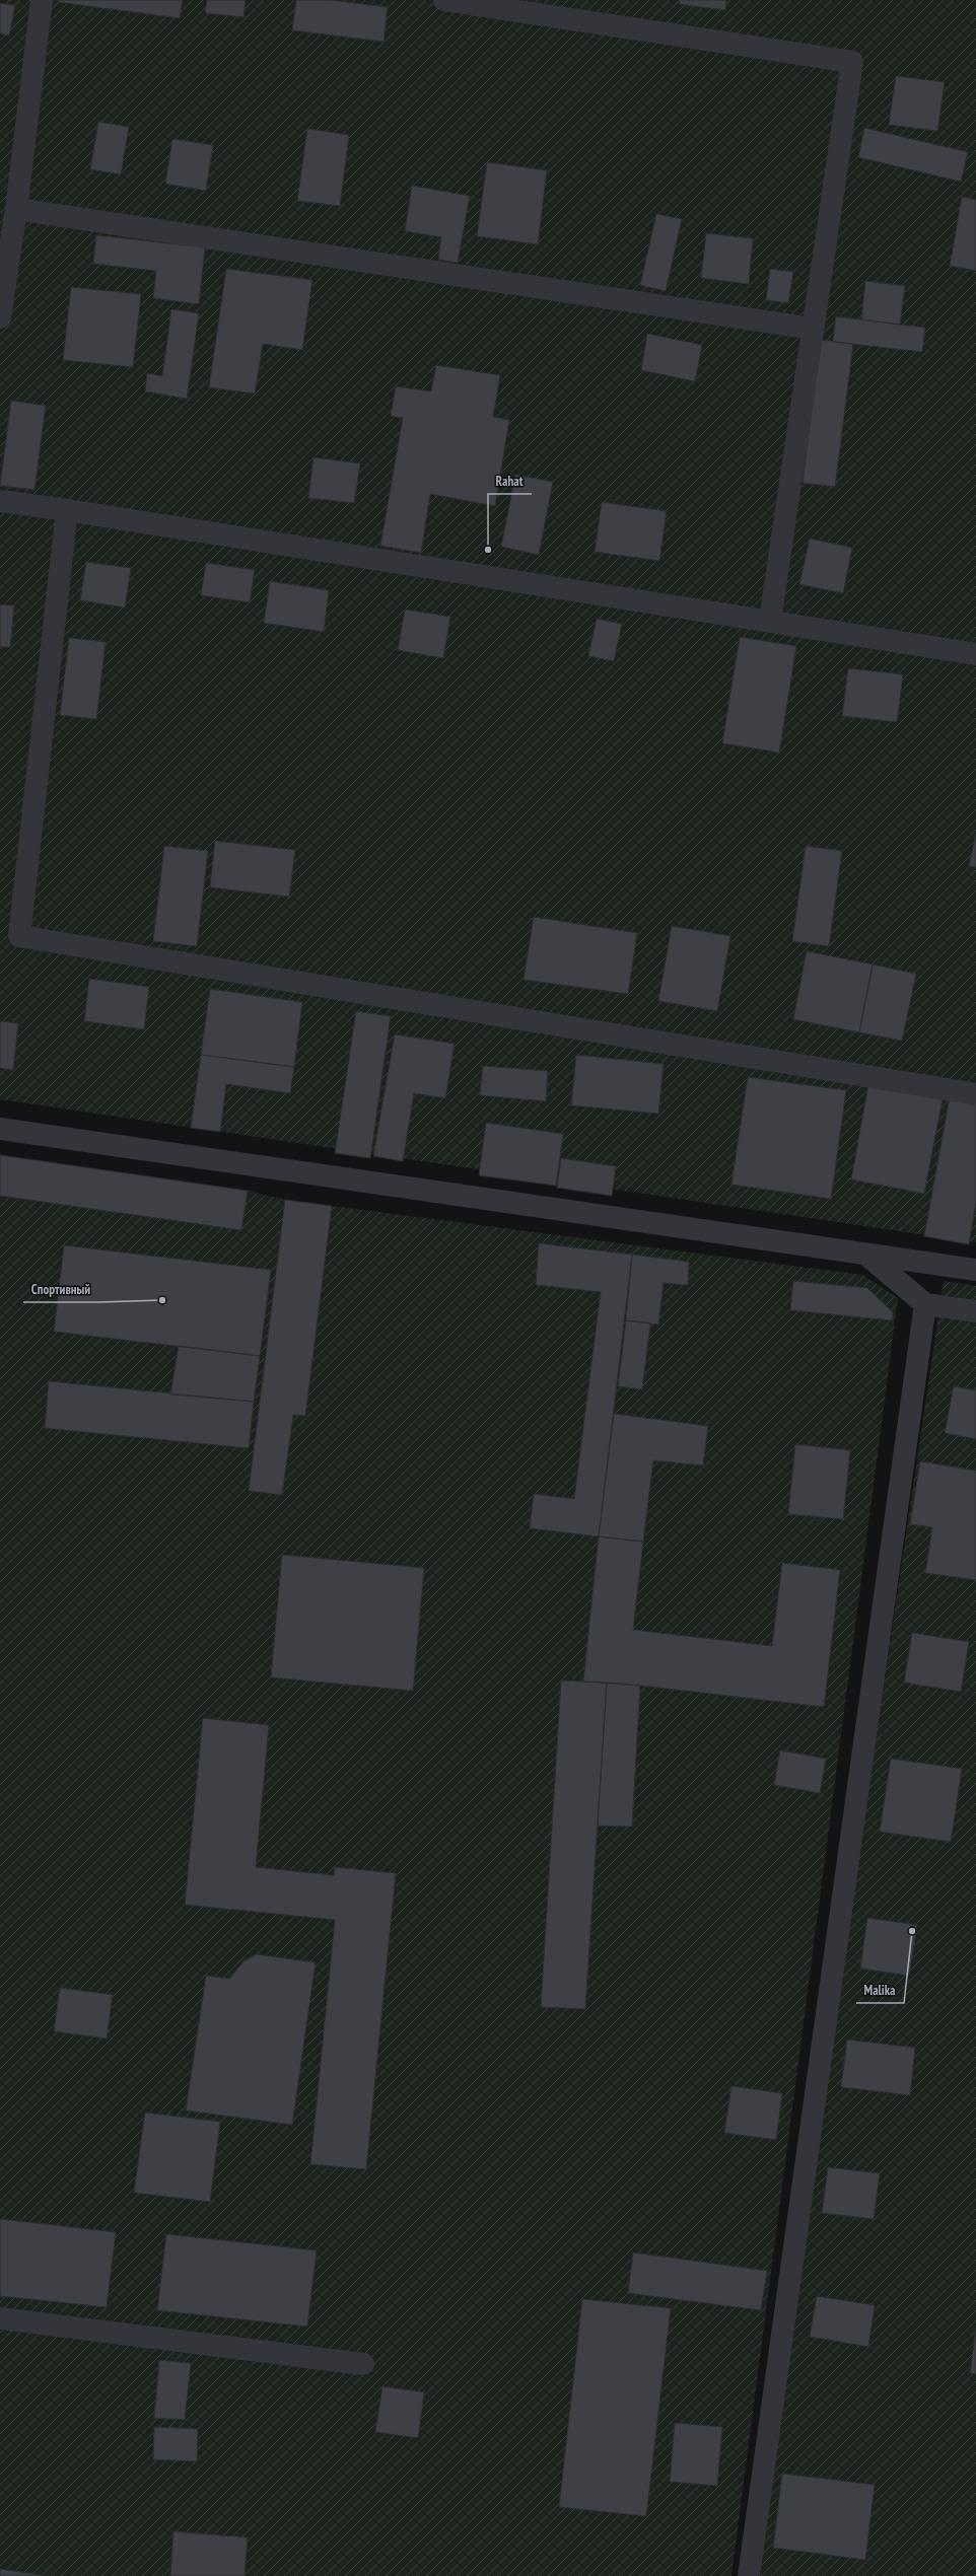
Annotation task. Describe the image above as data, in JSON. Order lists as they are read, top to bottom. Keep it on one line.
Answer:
{"places":["Rahat","Спортивный","Malika"]}
